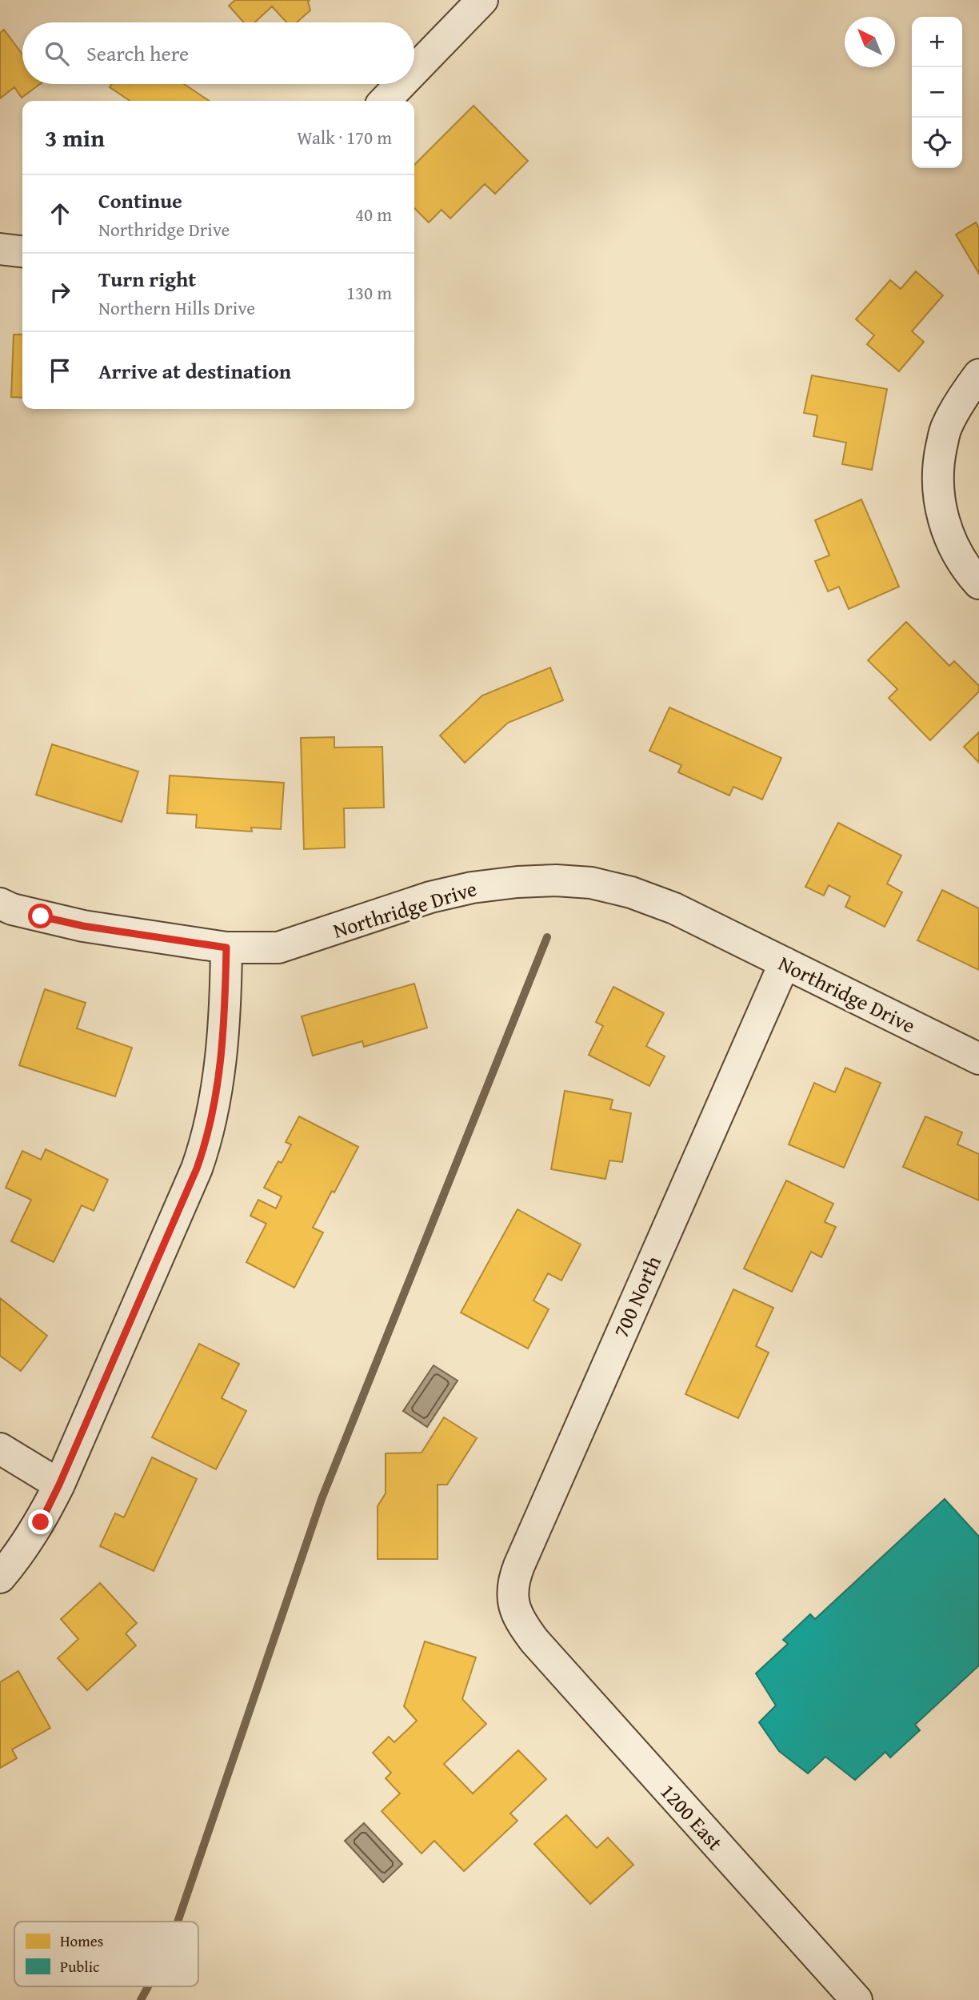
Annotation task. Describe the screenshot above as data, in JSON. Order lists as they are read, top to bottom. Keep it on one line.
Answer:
{"streets":{"street":["Northridge Drive","700 North","1200 East"]},"crossings":[["Northridge Drive","700 North"],["700 North","1200 East"]],"legend":["Homes","Public"],"north":"top left","page":{"map_buttons":["+","−"],"search":"Search here","heading":["3 min","Walk · 170 m"],"list":[["Continue","Northridge Drive","40 m"],["Turn right","Northern Hills Drive","130 m"],"Arrive at destination"]}}
